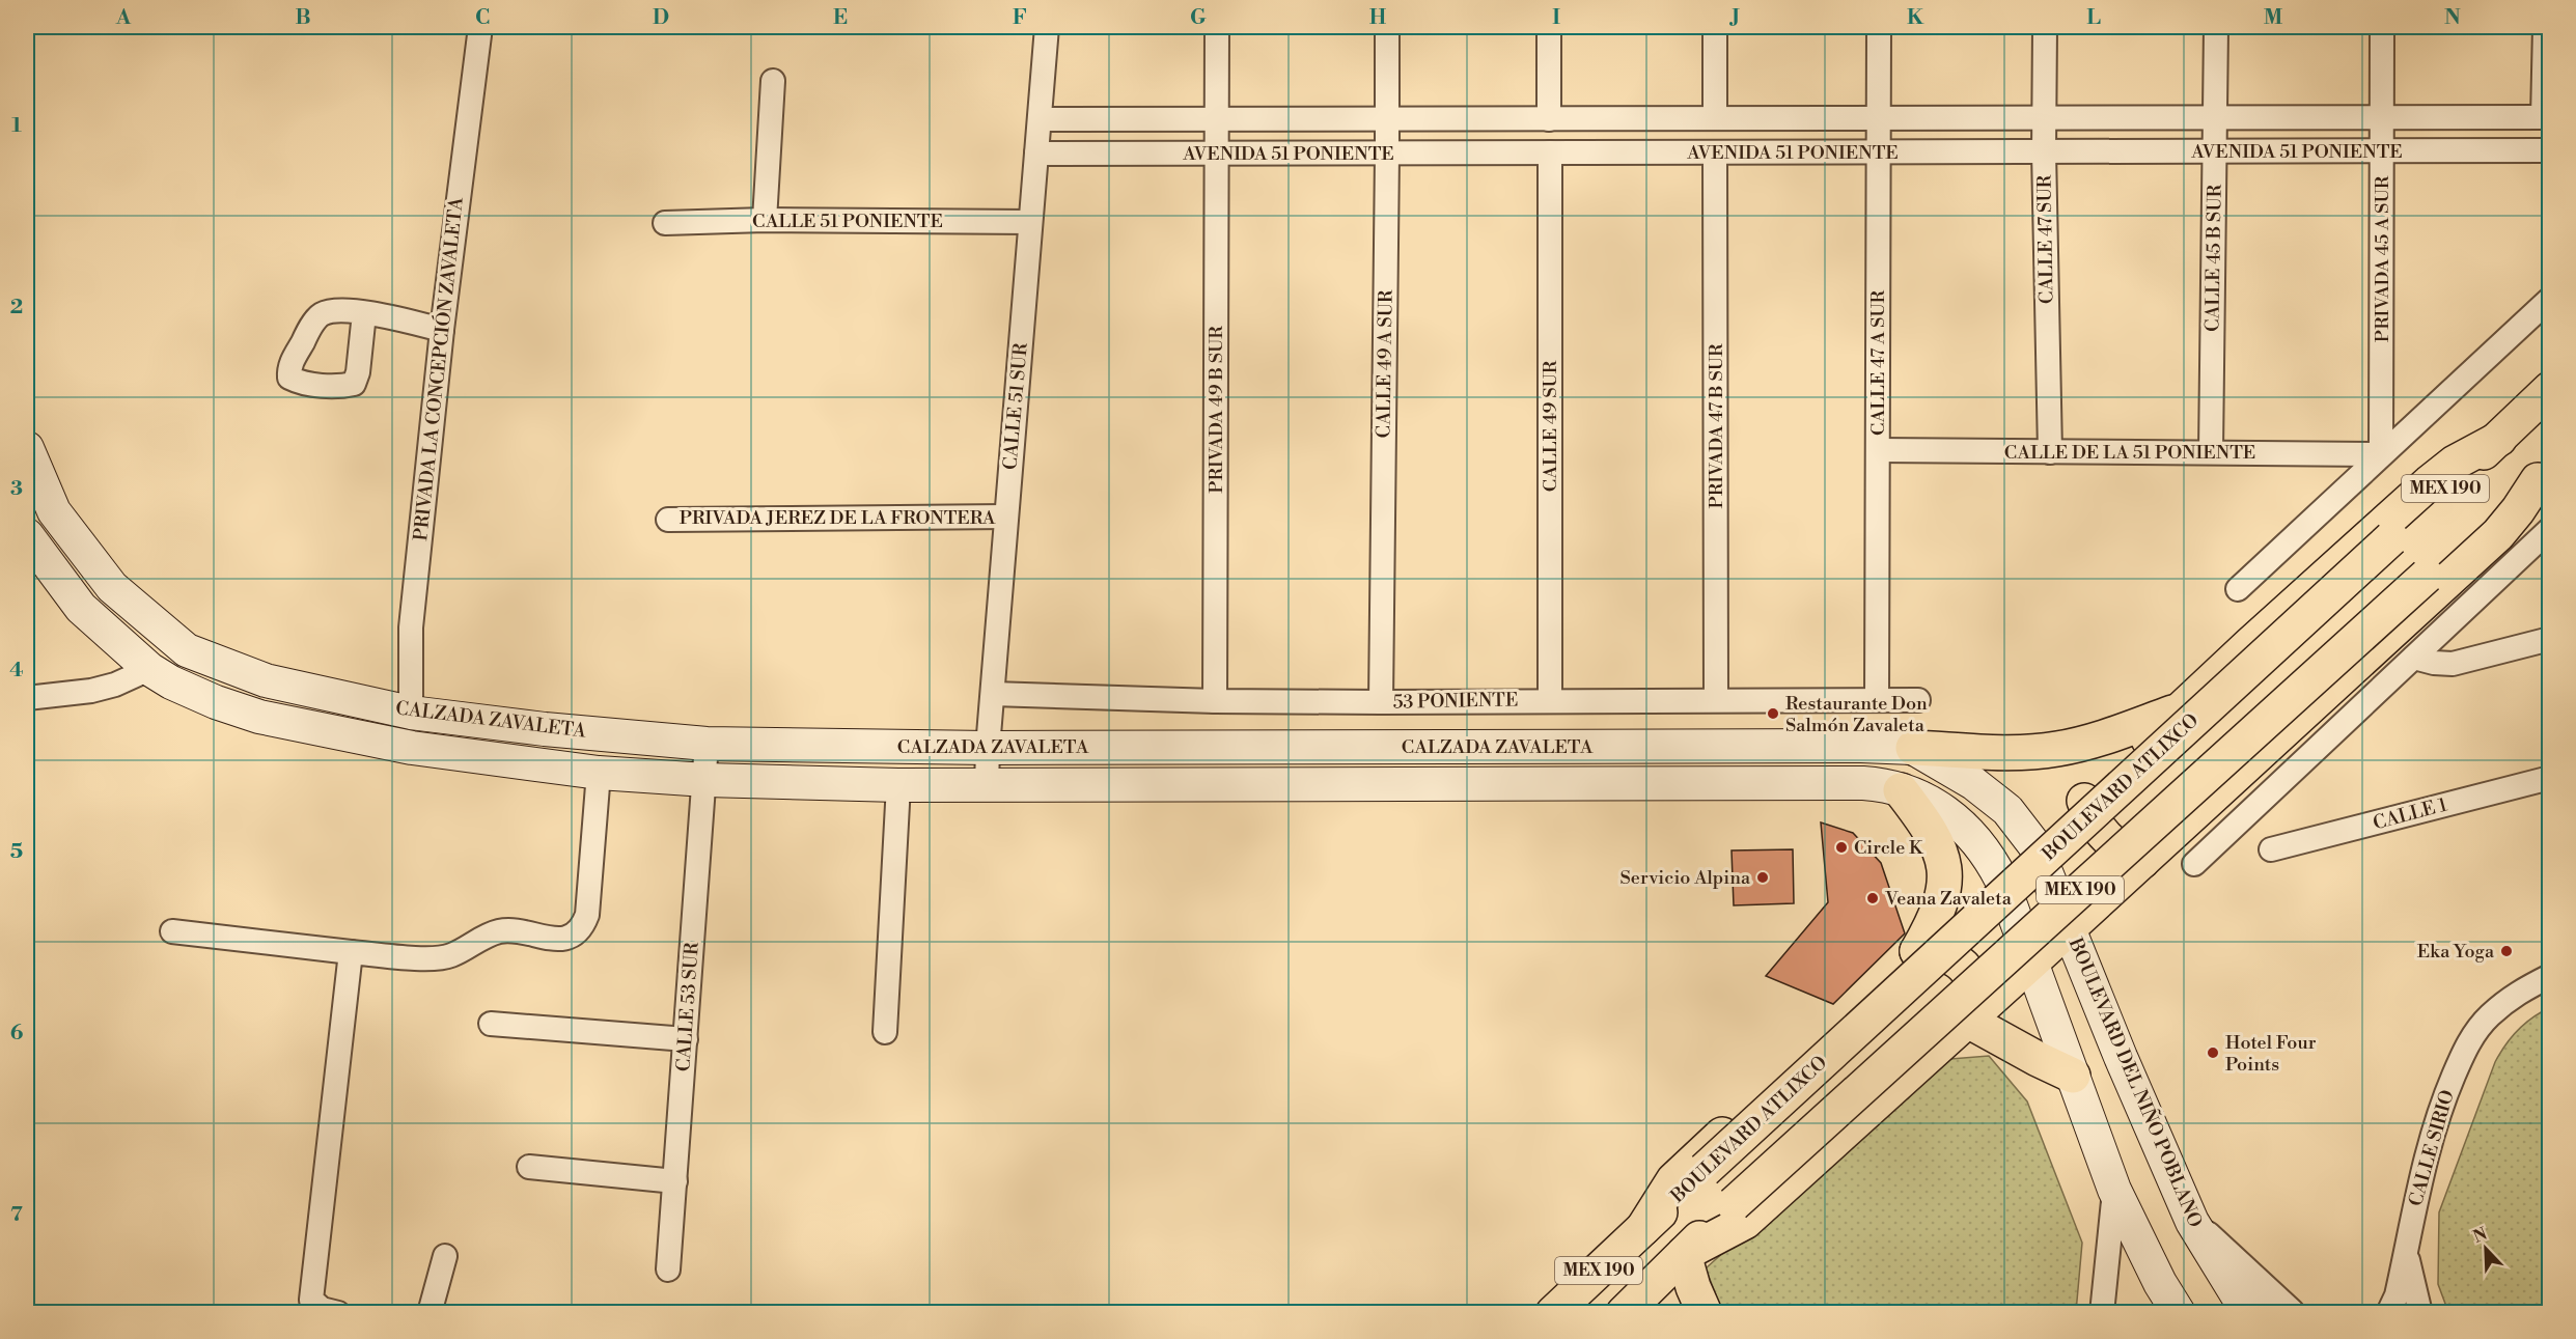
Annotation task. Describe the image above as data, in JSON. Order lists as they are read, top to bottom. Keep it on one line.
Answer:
{"streets":{"main road":["MEX 190","CALZADA ZAVALETA","BOULEVARD ATLIXCO","BOULEVARD DEL NIÑO POBLANO"],"street":["AVENIDA 51 PONIENTE","CALLE 51 PONIENTE","CALLE 47 SUR","CALLE 45 B SUR","PRIVADA 45 A SUR","CALLE 47 A SUR","CALLE 49 A SUR","PRIVADA LA CONCEPCIÓN ZAVALETA","CALLE 51 SUR","PRIVADA 49 B SUR","CALLE 49 SUR","PRIVADA 47 B SUR","CALLE DE LA 51 PONIENTE","PRIVADA JEREZ DE LA FRONTERA","53 PONIENTE","CALLE 1","CALLE 53 SUR","CALLE SIRIO"]},"crossings":[["AVENIDA 51 PONIENTE","CALLE 47 SUR"],["AVENIDA 51 PONIENTE","CALLE 45 B SUR"],["AVENIDA 51 PONIENTE","PRIVADA 45 A SUR"],["AVENIDA 51 PONIENTE","CALLE 47 A SUR"],["AVENIDA 51 PONIENTE","CALLE 49 A SUR"],["AVENIDA 51 PONIENTE","CALLE 51 SUR"],["AVENIDA 51 PONIENTE","PRIVADA 49 B SUR"],["AVENIDA 51 PONIENTE","CALLE 49 SUR"],["AVENIDA 51 PONIENTE","PRIVADA 47 B SUR"],["CALLE 51 PONIENTE","CALLE 51 SUR"],["CALLE 47 SUR","CALLE DE LA 51 PONIENTE"],["CALLE 45 B SUR","CALLE DE LA 51 PONIENTE"],["PRIVADA 45 A SUR","CALLE DE LA 51 PONIENTE"],["CALLE 47 A SUR","CALLE DE LA 51 PONIENTE"],["CALLE 47 A SUR","53 PONIENTE"],["CALLE 49 A SUR","53 PONIENTE"],["PRIVADA LA CONCEPCIÓN ZAVALETA","CALZADA ZAVALETA"],["CALLE 51 SUR","PRIVADA JEREZ DE LA FRONTERA"],["CALLE 51 SUR","53 PONIENTE"],["CALLE 51 SUR","CALZADA ZAVALETA"],["PRIVADA 49 B SUR","53 PONIENTE"],["CALLE 49 SUR","53 PONIENTE"],["PRIVADA 47 B SUR","53 PONIENTE"],["CALZADA ZAVALETA","CALLE 53 SUR"],["CALZADA ZAVALETA","BOULEVARD DEL NIÑO POBLANO"]],"places":["Restaurante Don Salmón Zavaleta","Circle K","Servicio Alpina","Veana Zavaleta","Eka Yoga","Hotel Four Points"],"north":"top left","grid":{"columns":["A","B","C","D","E","F","G","H","I","J","K","L","M","N"],"rows":["1","2","3","4","5","6","7"]}}
